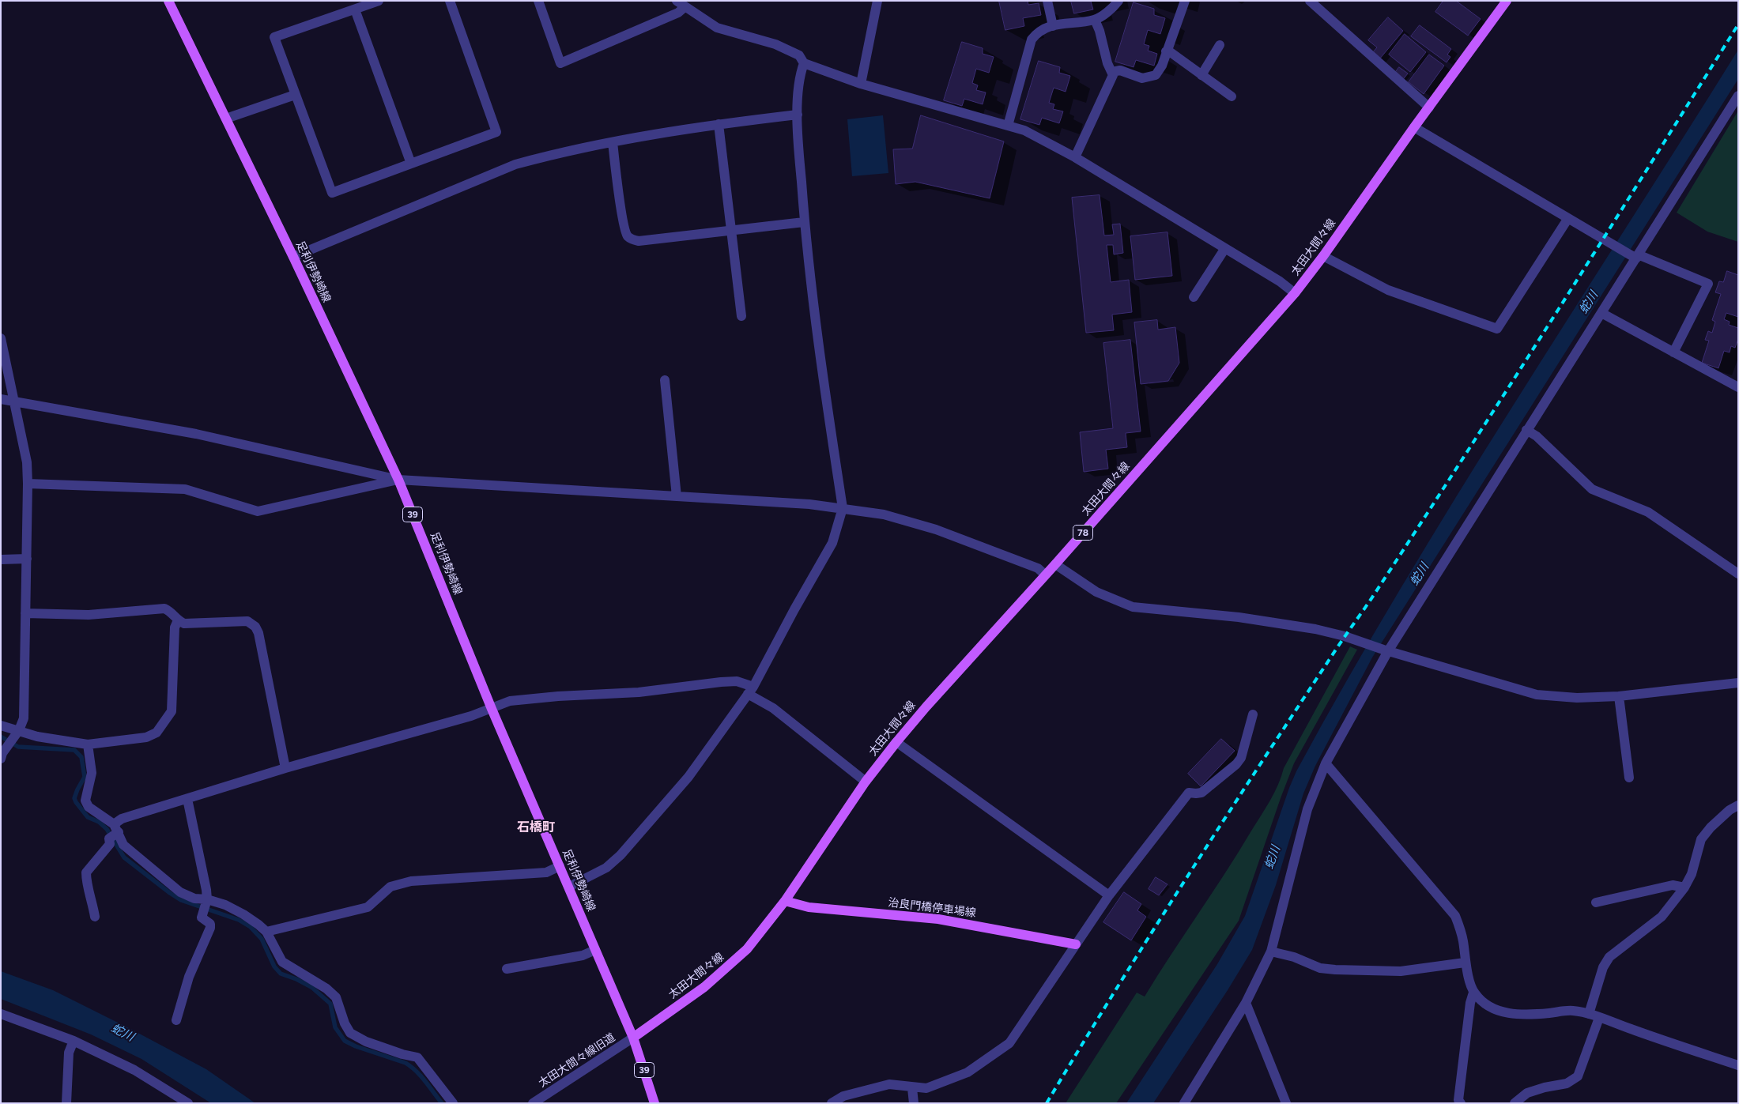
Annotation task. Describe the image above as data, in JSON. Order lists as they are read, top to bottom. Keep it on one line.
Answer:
{"streets":{"main road":["太田大間々線","足利伊勢崎線","39","78","治良門橋停車場線"],"street":["太田大間々線旧道"]},"crossings":[["太田大間々線","足利伊勢崎線"],["太田大間々線","治良門橋停車場線"],["太田大間々線","太田大間々線旧道"],["足利伊勢崎線","太田大間々線旧道"]],"districts":["石橋町"],"water":["蛇川"]}
